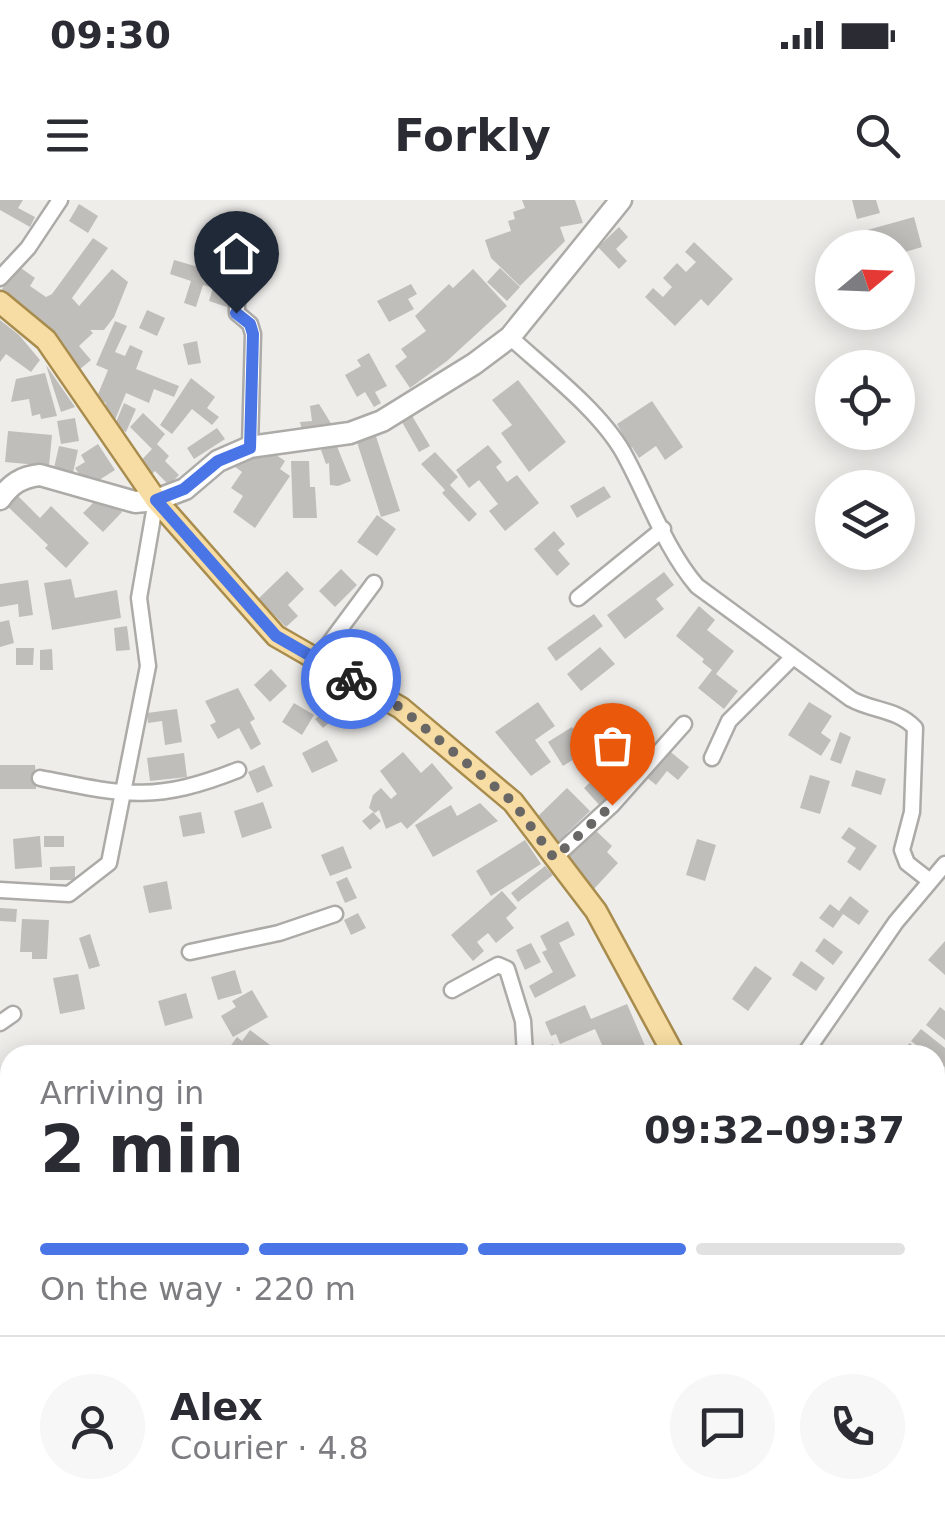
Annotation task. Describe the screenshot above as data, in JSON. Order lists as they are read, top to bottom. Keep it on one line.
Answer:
{"north":"right","page":{"status":"09:30","header":"Forkly","heading":["2 min","Arriving in","09:32–09:37"],"panel":["Alex","Courier · 4.8"],"bar":"On the way · 220 m"}}
